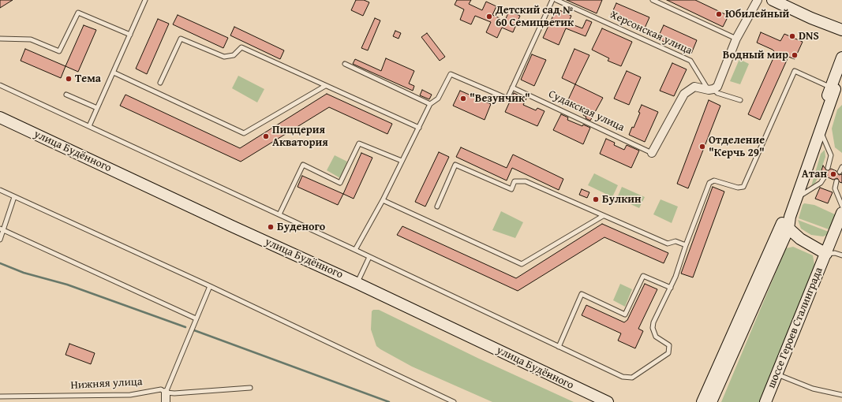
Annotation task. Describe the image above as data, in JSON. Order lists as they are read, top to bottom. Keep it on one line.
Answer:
{"streets":{"main road":["улица Будённого","шоссе Героев Сталинграда"],"lane":["Херсонская улица","Судакская улица","Нижняя улица"]},"places":["Юбилейный","Детский сад № 60 Семицветик","DNS","Водный мир","Тема","\"Везунчик\"","Пиццерия Акватория","Отделение \"Керчь 29\"","Атан","Булкин","Буденого"]}
